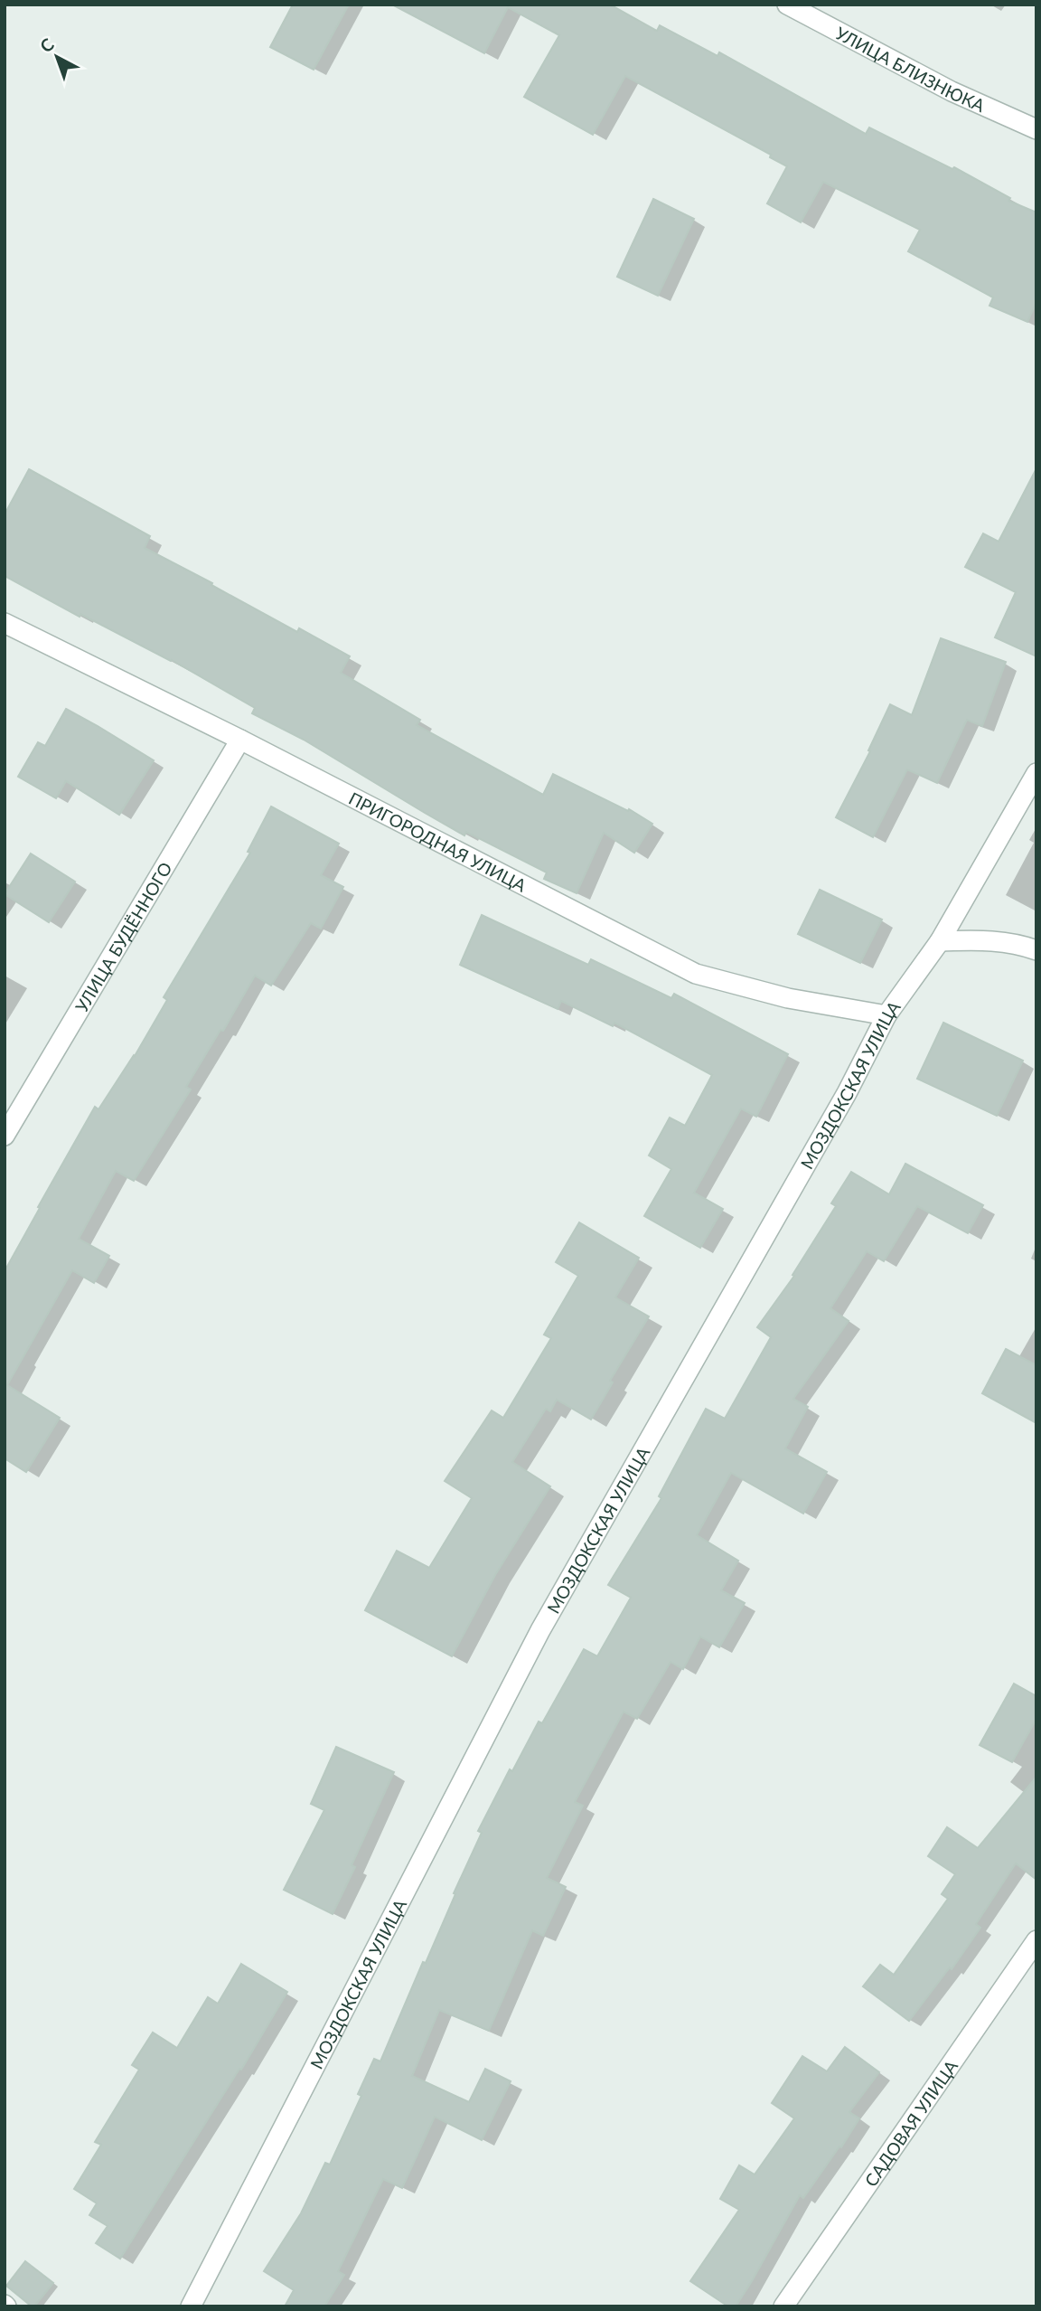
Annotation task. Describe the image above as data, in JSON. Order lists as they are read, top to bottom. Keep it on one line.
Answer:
{"streets":{"street":["УЛИЦА БЛИЗНЮКА","ПРИГОРОДНАЯ УЛИЦА","УЛИЦА БУДЁННОГО","МОЗДОКСКАЯ УЛИЦА","САДОВАЯ УЛИЦА"]},"crossings":[["ПРИГОРОДНАЯ УЛИЦА","УЛИЦА БУДЁННОГО"],["ПРИГОРОДНАЯ УЛИЦА","МОЗДОКСКАЯ УЛИЦА"]],"north":"top left"}
